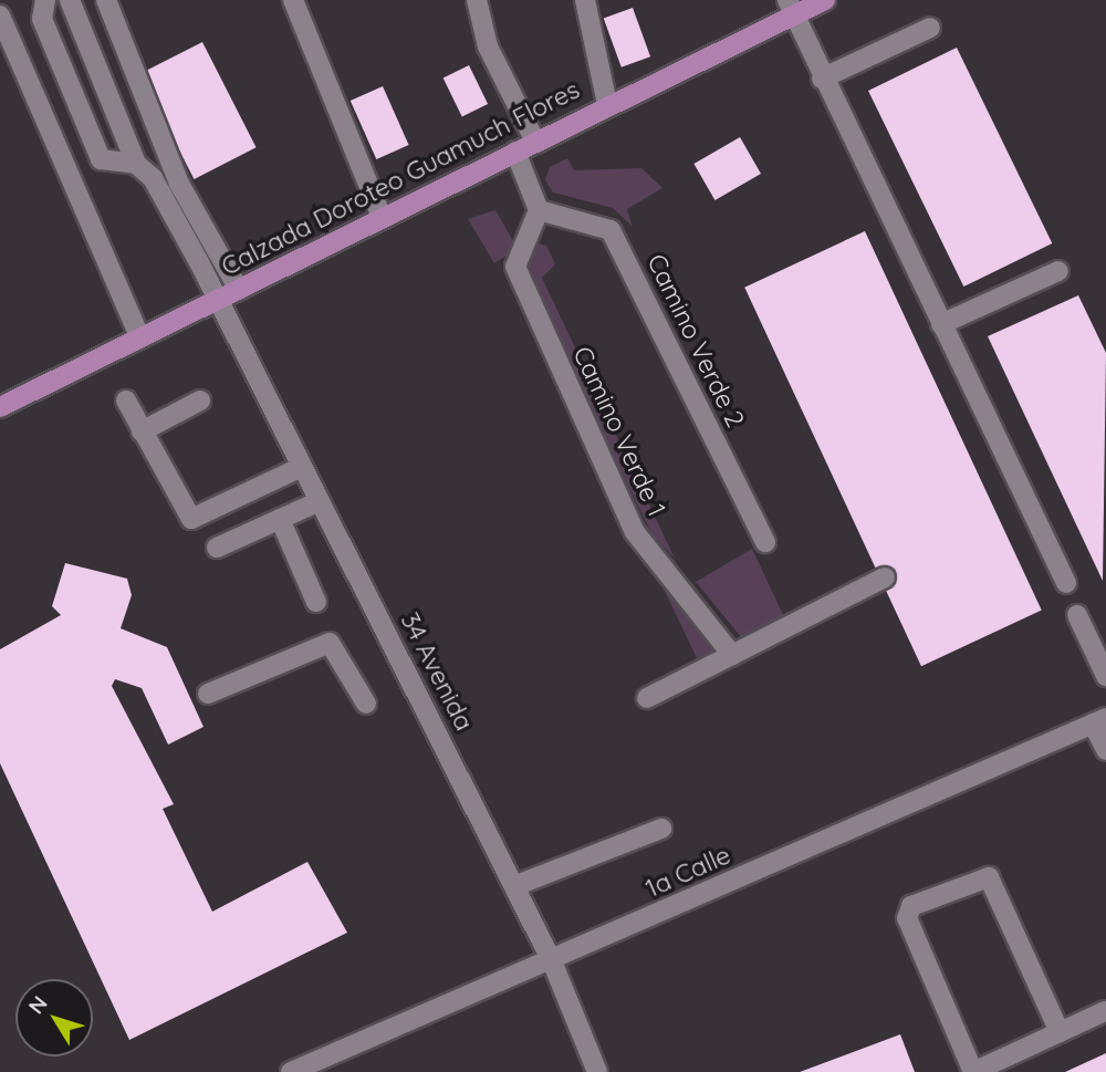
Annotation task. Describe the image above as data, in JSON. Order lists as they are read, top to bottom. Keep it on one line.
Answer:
{"streets":{"main road":["Calzada Doroteo Guamuch Flores"],"street":["Camino Verde 2","Camino Verde 1","34 Avenida","1a Calle"]},"crossings":[["Calzada Doroteo Guamuch Flores","34 Avenida"],["Camino Verde 2","Camino Verde 1"],["34 Avenida","1a Calle"]],"north":"top left"}
